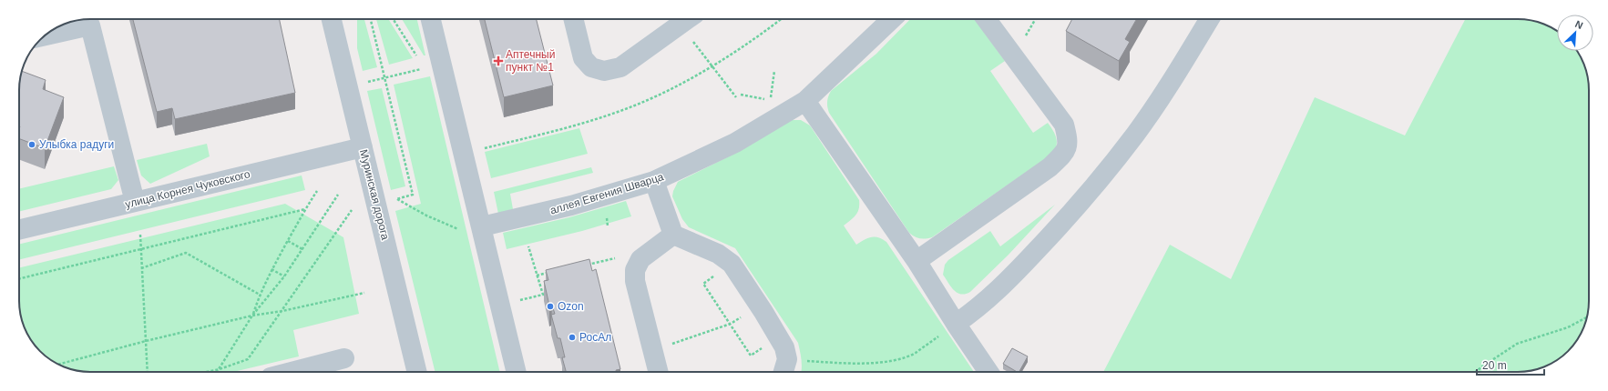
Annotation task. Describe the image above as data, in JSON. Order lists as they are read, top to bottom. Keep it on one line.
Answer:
{"streets":{"street":["улица Корнея Чуковского","аллея Евгения Шварца","Муринская дорога"]},"crossings":[["улица Корнея Чуковского","Муринская дорога"]],"places":{"health":["Аптечный пункт №1"],"other":["Улыбка радуги","Ozon","РосАл"]},"scale_bar":"20 m","north":"top right"}
